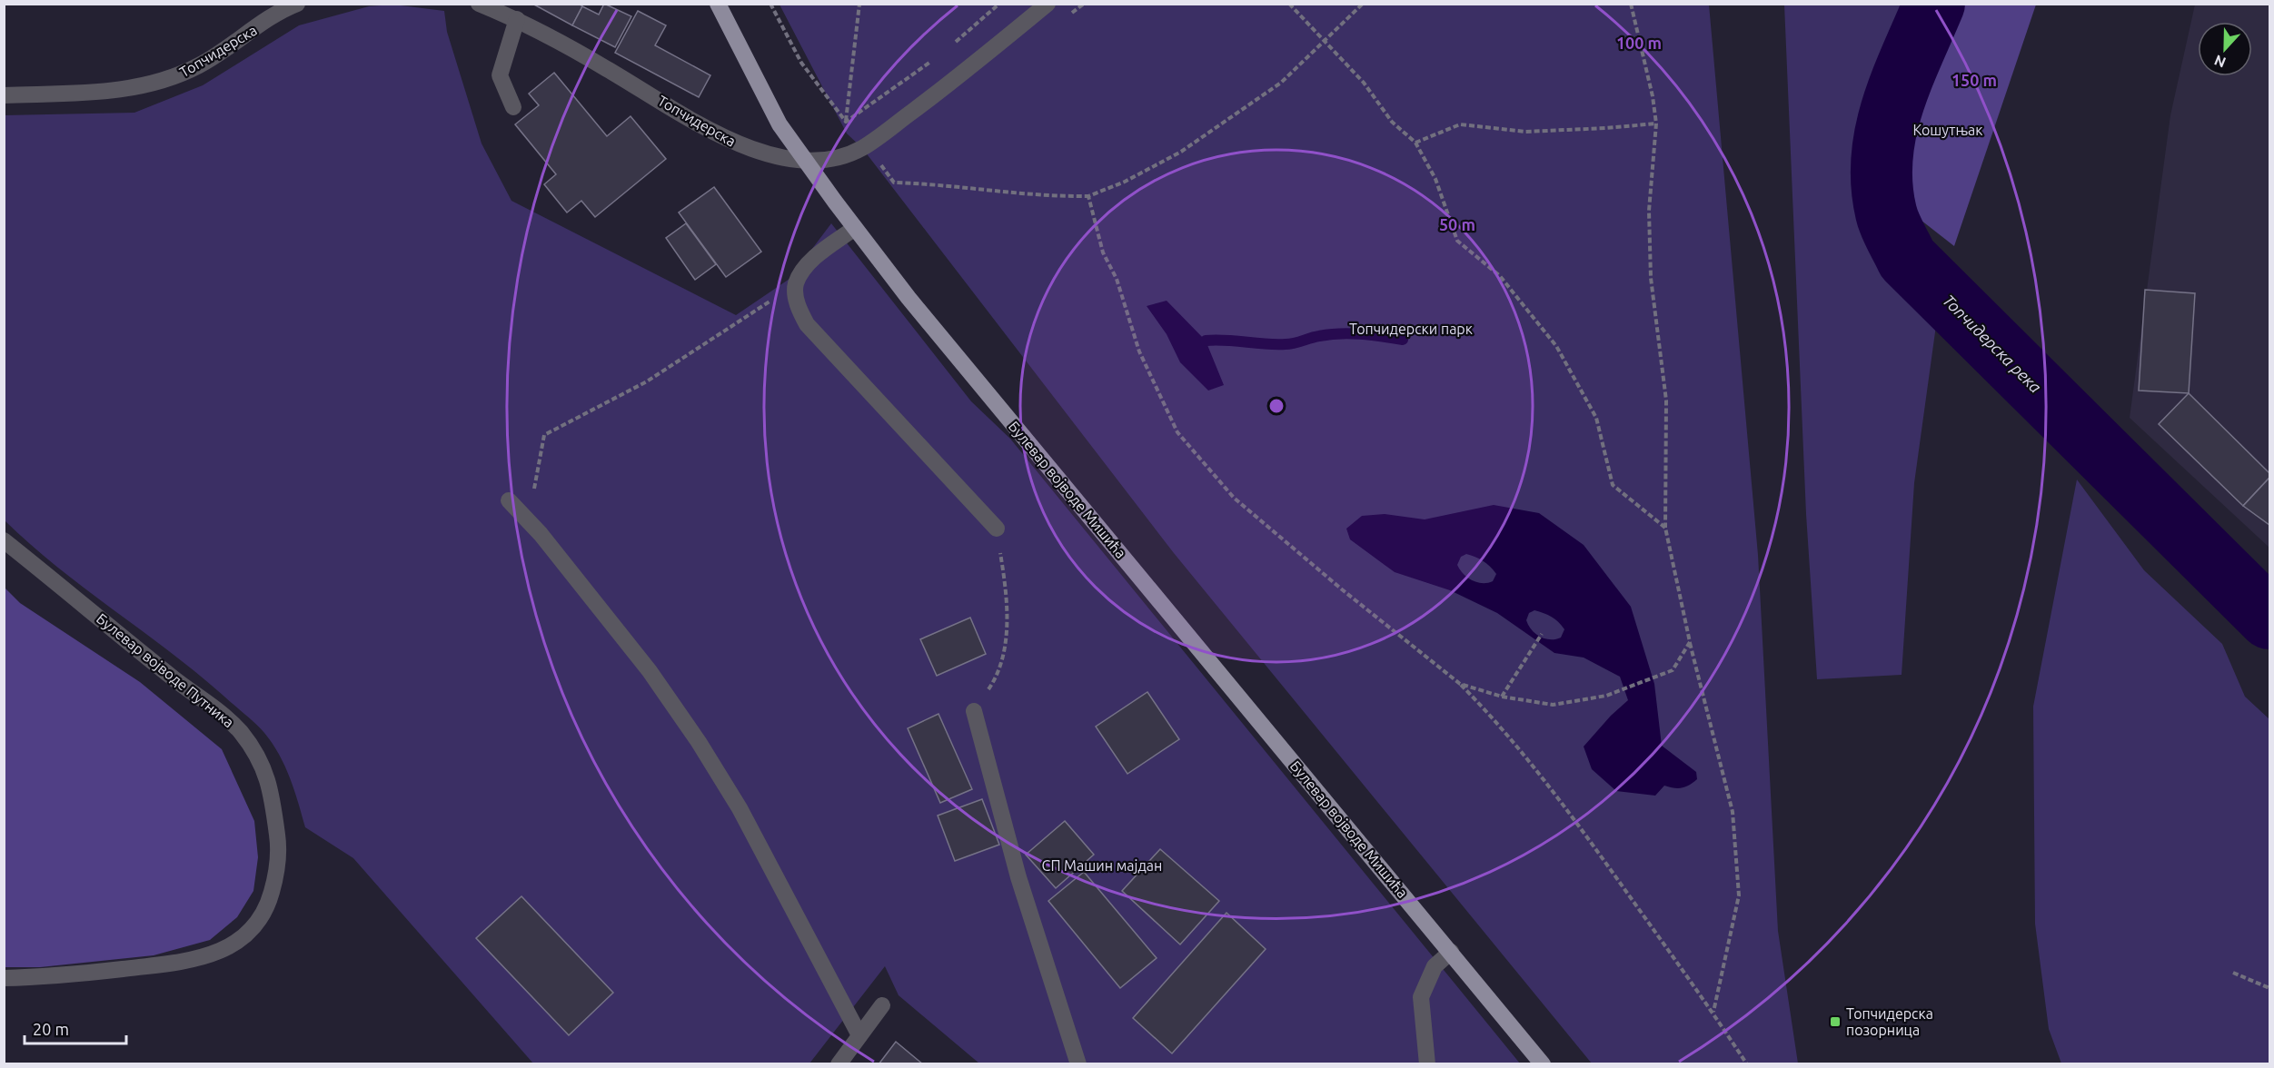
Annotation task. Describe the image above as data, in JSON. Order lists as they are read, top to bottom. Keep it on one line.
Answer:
{"streets":{"main road":["Булевар војводе Мишића"],"street":["Топчидерска","Булевар војводе Путника"]},"crossings":[["Топчидерска","Булевар војводе Мишића"]],"water":["Топчидерска река"],"parks":["Кошутњак","Топчидерски парк","СП Машин мајдан"],"places":{"transit":["Топчидерска позорница"]},"scale_bar":"20 m","north":"bottom","rings":["100 m","150 m","50 m"]}
